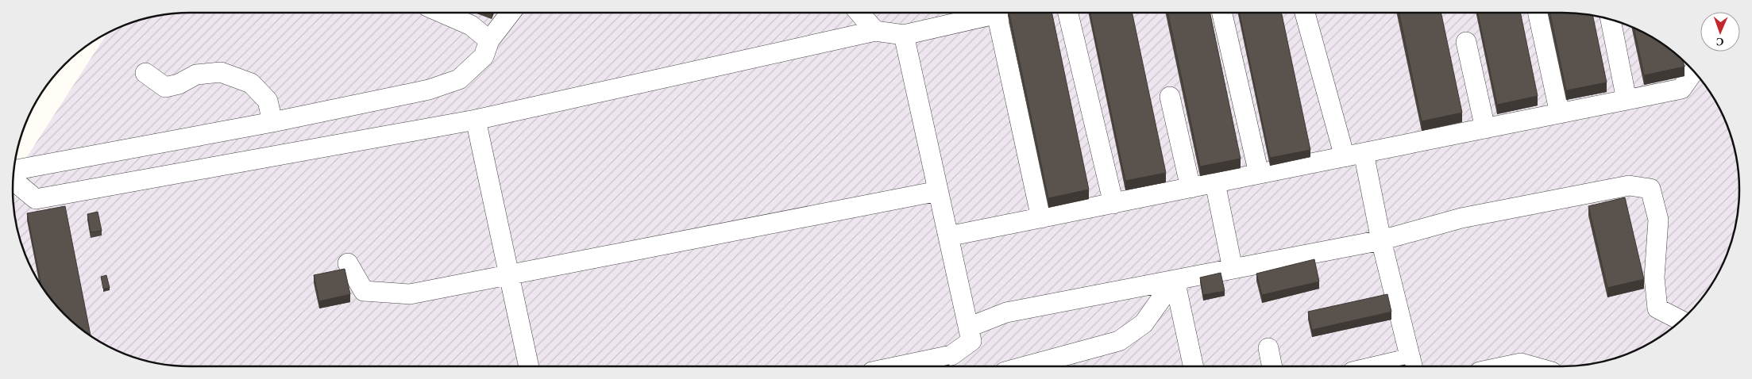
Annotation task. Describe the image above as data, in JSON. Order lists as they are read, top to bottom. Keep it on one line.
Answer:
{"north":"bottom"}
